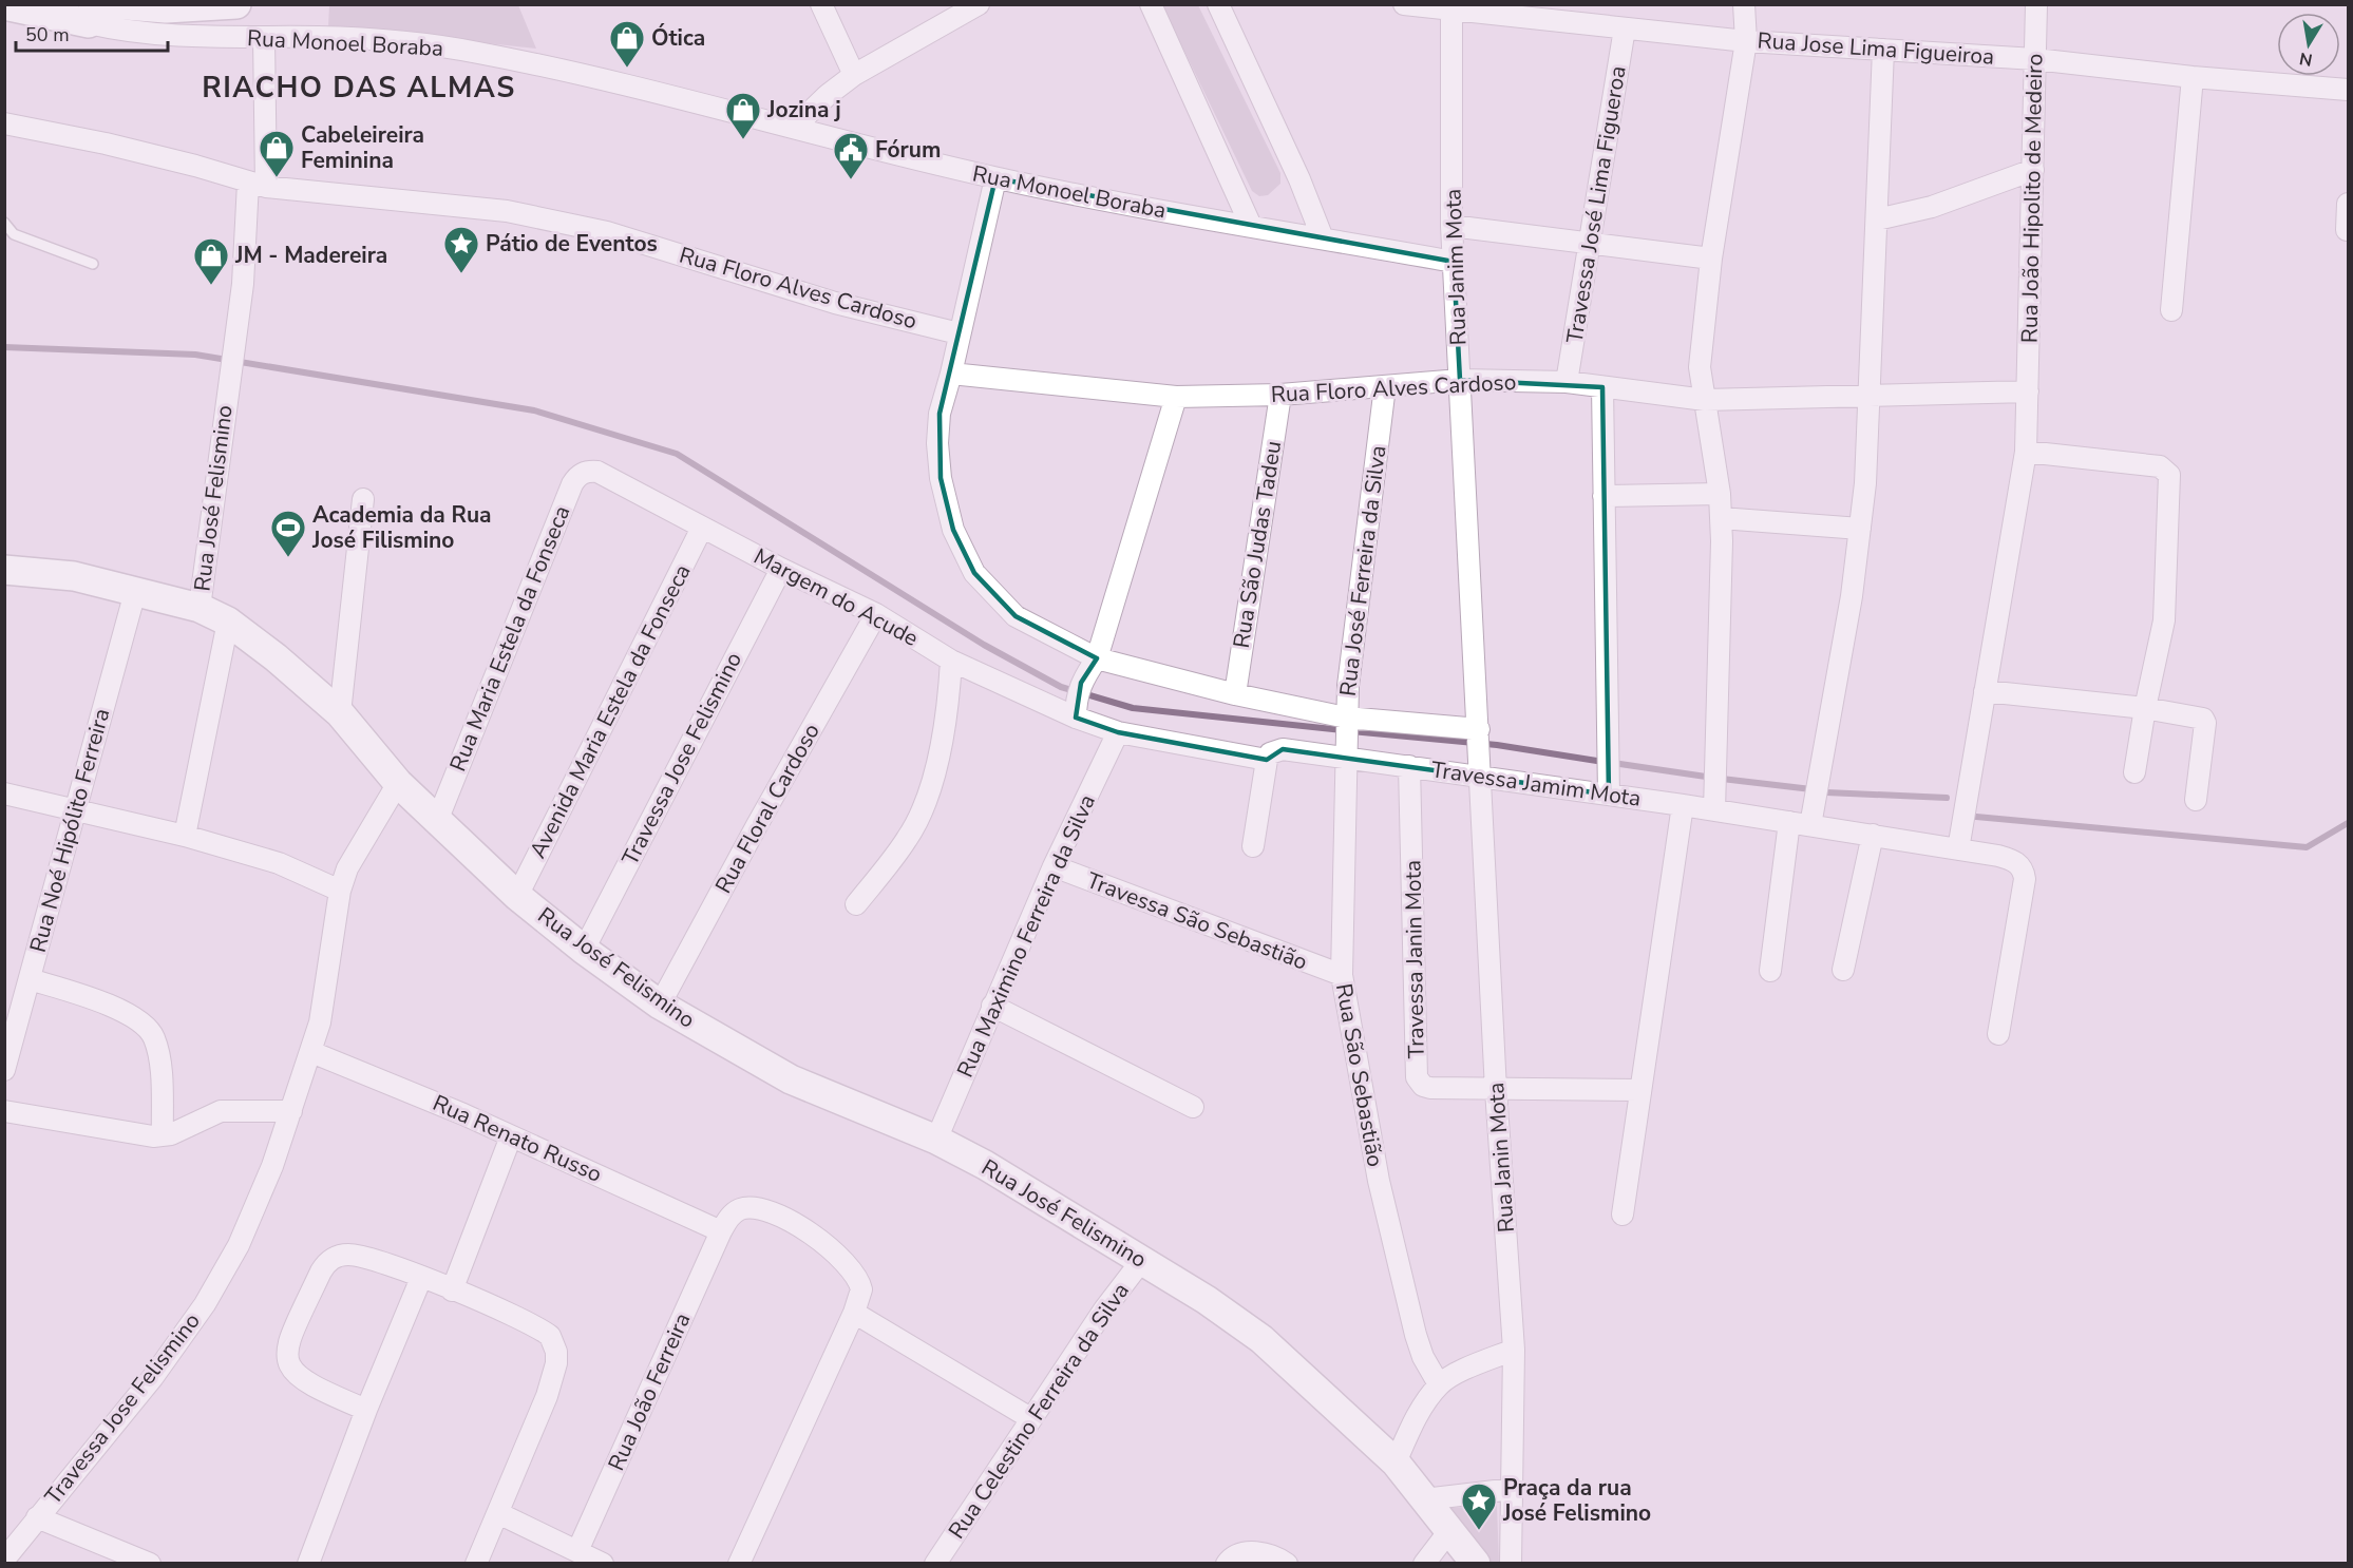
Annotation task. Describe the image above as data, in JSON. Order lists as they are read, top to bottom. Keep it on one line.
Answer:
{"streets":{"street":["Rua Monoel Boraba","Rua Jose Lima Figueiroa","Rua João Hipolito de Medeiro","Travessa José Lima Figueroa","Rua Janim Mota","Rua Floro Alves Cardoso","Rua José Felismino","Rua São Judas Tadeu","Rua José Ferreira da Silva","Margem do Acude","Rua Maria Estela da Fonseca","Avenida Maria Estela da Fonseca","Travessa Jose Felismino","Travessa Jamim Mota","Rua Floral Cardoso","Rua Noé Hipólito Ferreira","Travessa São Sebastião","Rua Maximino Ferreira da Silva","Travessa Janin Mota","Rua São Sebastião","Rua Renato Russo","Rua Janin Mota","Rua João Ferreira","Rua Celestino Ferreira da Silva"]},"crossings":[["Rua Monoel Boraba","Rua Janim Mota"],["Rua Monoel Boraba","Rua José Felismino"],["Rua Jose Lima Figueiroa","Rua João Hipolito de Medeiro"],["Rua Jose Lima Figueiroa","Travessa José Lima Figueroa"],["Rua Jose Lima Figueiroa","Rua Janim Mota"],["Rua João Hipolito de Medeiro","Rua Floro Alves Cardoso"],["Rua João Hipolito de Medeiro","Travessa Jamim Mota"],["Travessa José Lima Figueroa","Rua Floro Alves Cardoso"],["Rua Janim Mota","Rua Floro Alves Cardoso"],["Rua Janim Mota","Rua Janin Mota"],["Rua Floro Alves Cardoso","Rua José Felismino"],["Rua Floro Alves Cardoso","Rua São Judas Tadeu"],["Rua Floro Alves Cardoso","Rua José Ferreira da Silva"],["Rua José Felismino","Rua Maria Estela da Fonseca"],["Rua José Felismino","Avenida Maria Estela da Fonseca"],["Rua José Felismino","Travessa Jose Felismino"],["Rua José Felismino","Rua Floral Cardoso"],["Rua José Felismino","Rua Maximino Ferreira da Silva"],["Rua José Felismino","Rua Celestino Ferreira da Silva"],["Rua José Ferreira da Silva","Travessa Jamim Mota"],["Rua José Ferreira da Silva","Rua São Sebastião"],["Margem do Acude","Rua Maria Estela da Fonseca"],["Margem do Acude","Avenida Maria Estela da Fonseca"],["Margem do Acude","Travessa Jose Felismino"],["Margem do Acude","Rua Floral Cardoso"],["Margem do Acude","Rua Maximino Ferreira da Silva"],["Travessa Jose Felismino","Rua Renato Russo"],["Travessa Jamim Mota","Travessa Janin Mota"],["Travessa Jamim Mota","Rua São Sebastião"],["Travessa Jamim Mota","Rua Janin Mota"],["Travessa São Sebastião","Rua Maximino Ferreira da Silva"],["Travessa São Sebastião","Rua São Sebastião"],["Travessa Janin Mota","Rua Janin Mota"],["Rua Renato Russo","Rua João Ferreira"]],"districts":["RIACHO DAS ALMAS"],"places":{"shop":["Ótica","Jozina j","Cabeleireira Feminina","JM - Madereira"],"public building":["Fórum"],"place":["Pátio de Eventos","Praça da rua José Felismino"],"sports":["Academia da Rua José Filismino"]},"scale_bar":"50 m","north":"bottom"}
